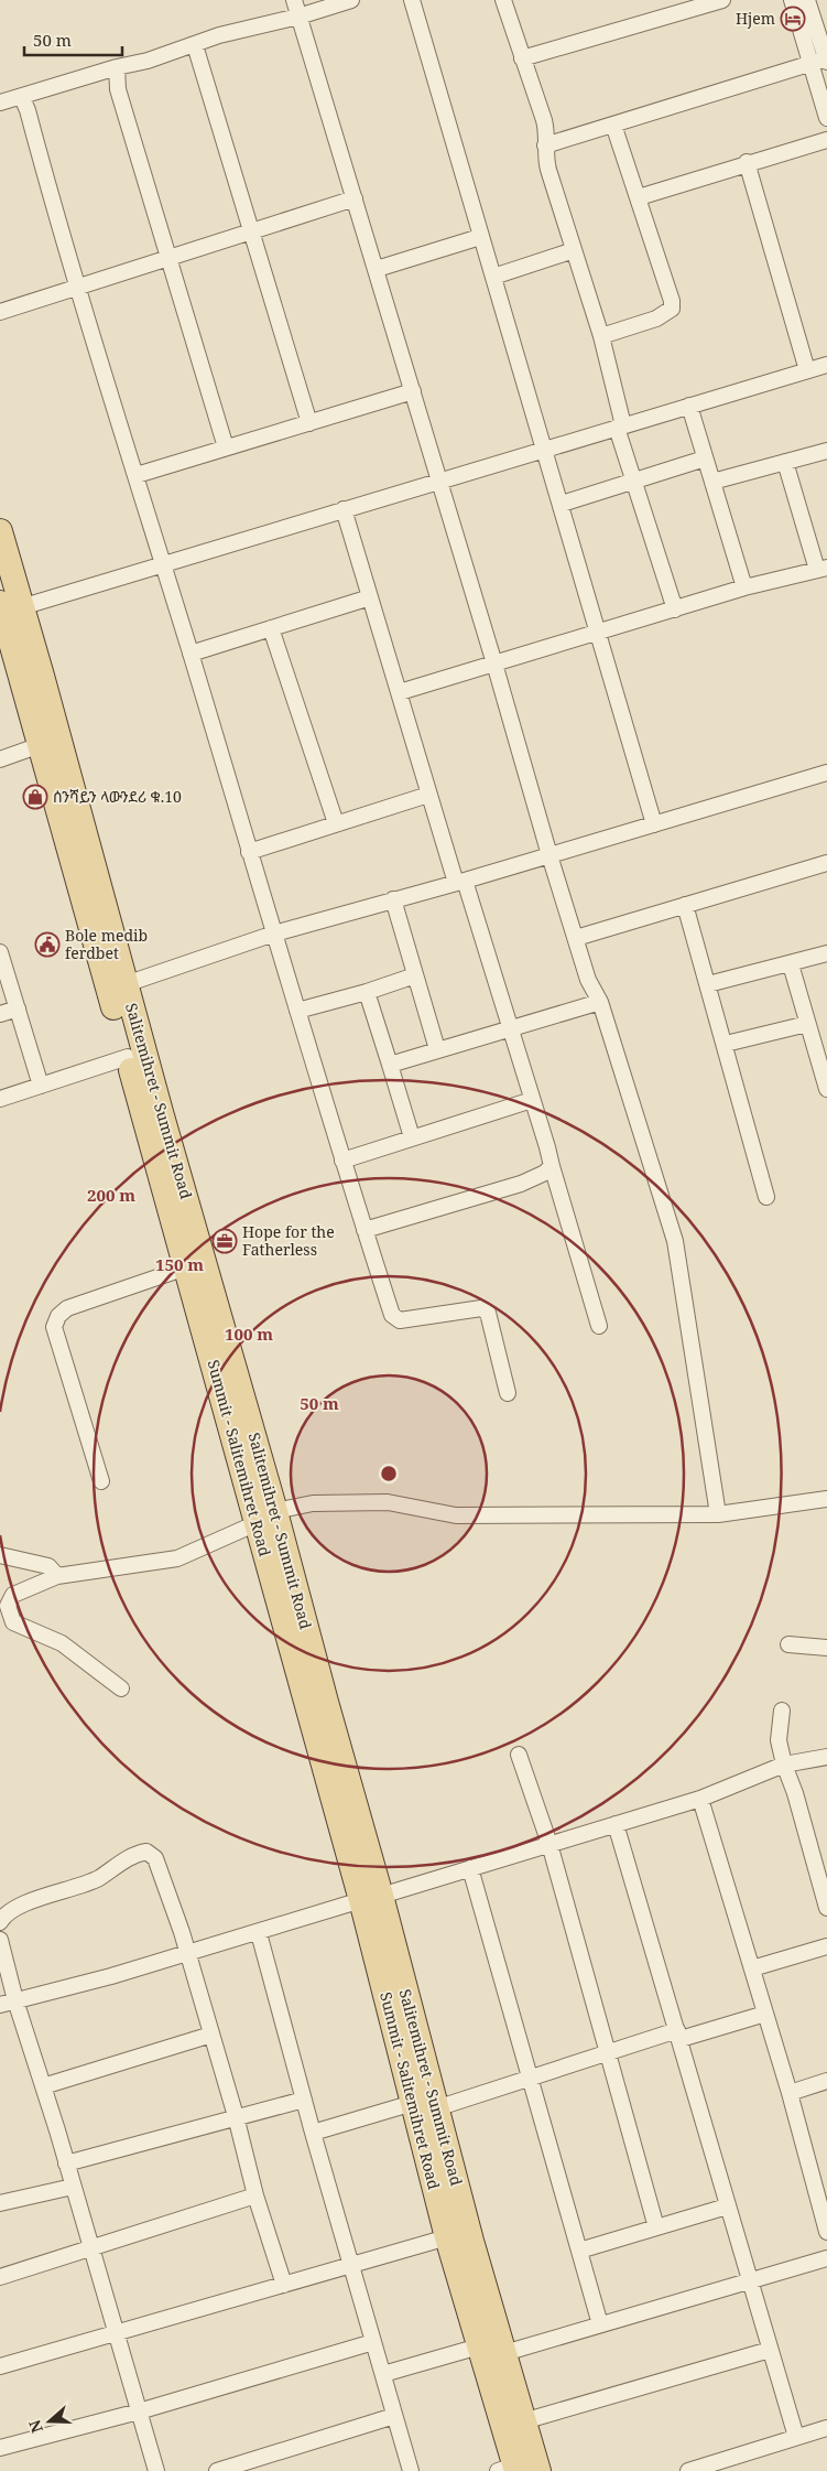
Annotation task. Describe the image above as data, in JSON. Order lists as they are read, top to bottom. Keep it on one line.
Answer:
{"streets":{"main road":["Salitemihret - Summit Road","Summit - Salitemihret Road"]},"crossings":[["Salitemihret - Summit Road","Summit - Salitemihret Road"]],"places":{"hotel":["Hjem"],"shop":["ሰንሻይን ላውንደሪ ቁ.10"],"public building":["Bole medib ferdbet"],"office":["Hope for the Fatherless"]},"scale_bar":"50 m","north":"left","rings":["200 m","150 m","100 m","50 m"]}
